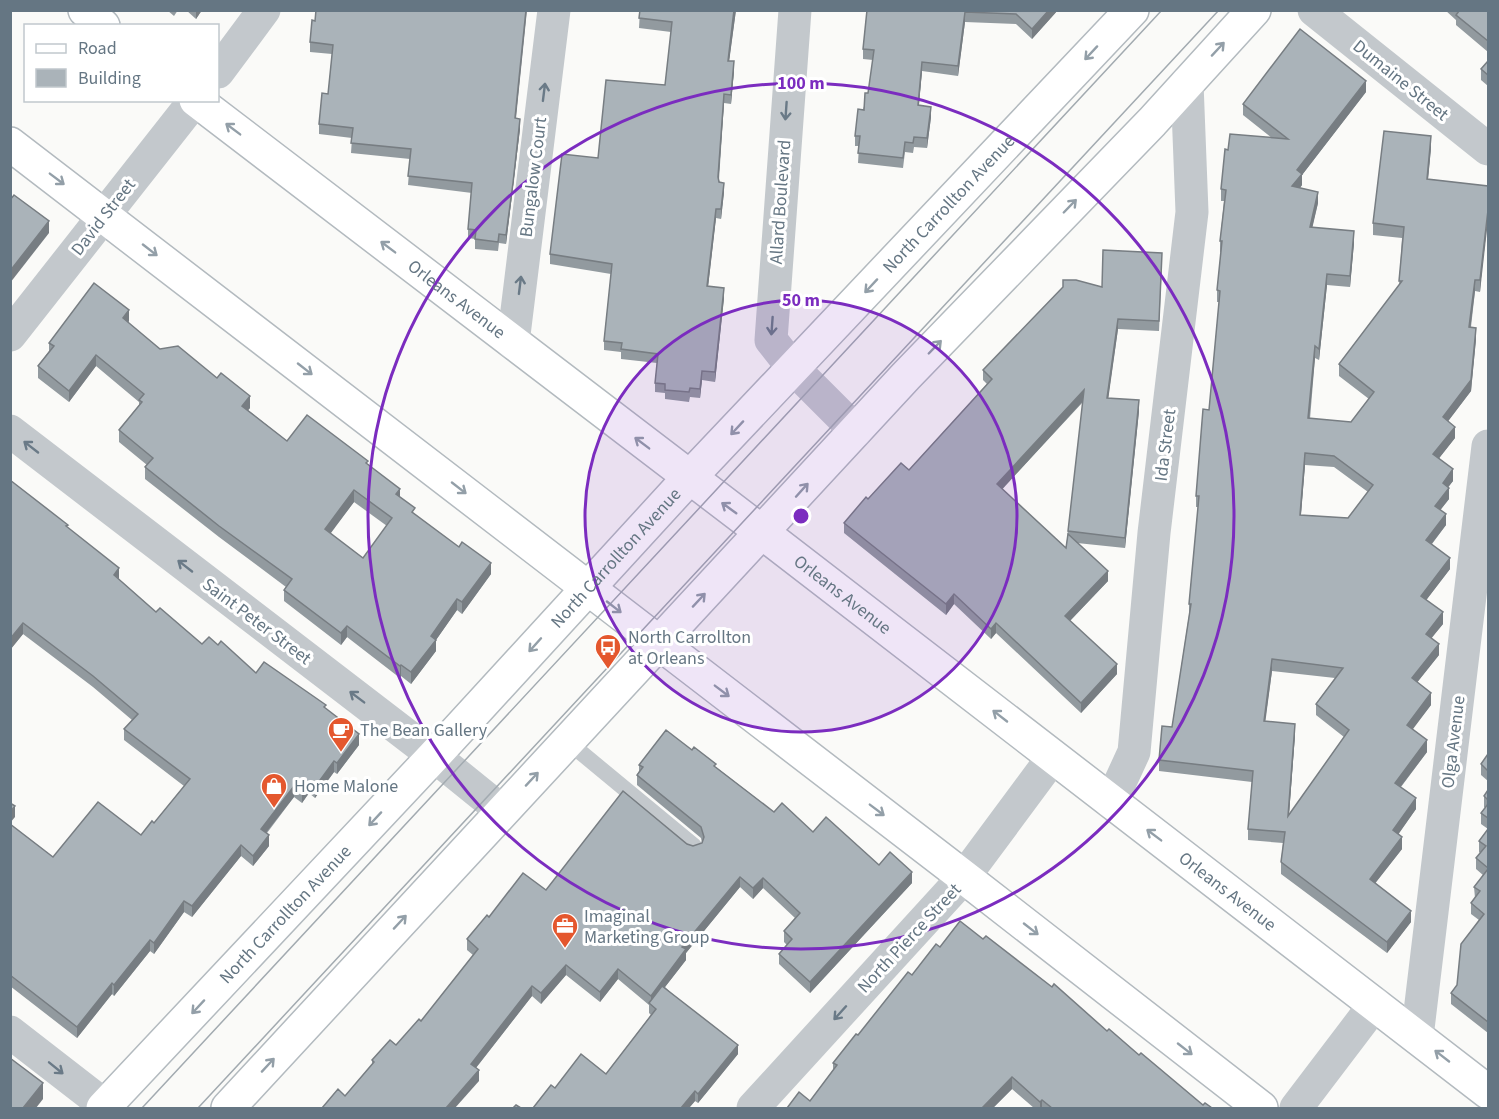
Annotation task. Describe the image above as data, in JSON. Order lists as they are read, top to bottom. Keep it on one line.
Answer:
{"streets":{"street":["Dumaine Street","Bungalow Court","Allard Boulevard","North Carrollton Avenue","David Street","Orleans Avenue","Ida Street","Saint Peter Street","Olga Avenue","North Pierce Street"]},"crossings":[["Bungalow Court","Orleans Avenue"],["Allard Boulevard","North Carrollton Avenue"],["North Carrollton Avenue","Orleans Avenue"],["North Carrollton Avenue","Saint Peter Street"],["Orleans Avenue","Ida Street"],["Orleans Avenue","Olga Avenue"],["Orleans Avenue","North Pierce Street"]],"one_way":["Bungalow Court","Allard Boulevard","North Pierce Street"],"places":{"bus stop":["North Carrollton at Orleans"],"cafe":["The Bean Gallery"],"shop":["Home Malone"],"office":["Imaginal Marketing Group"]},"legend":["Road","Building"],"rings":["100 m","50 m"]}
